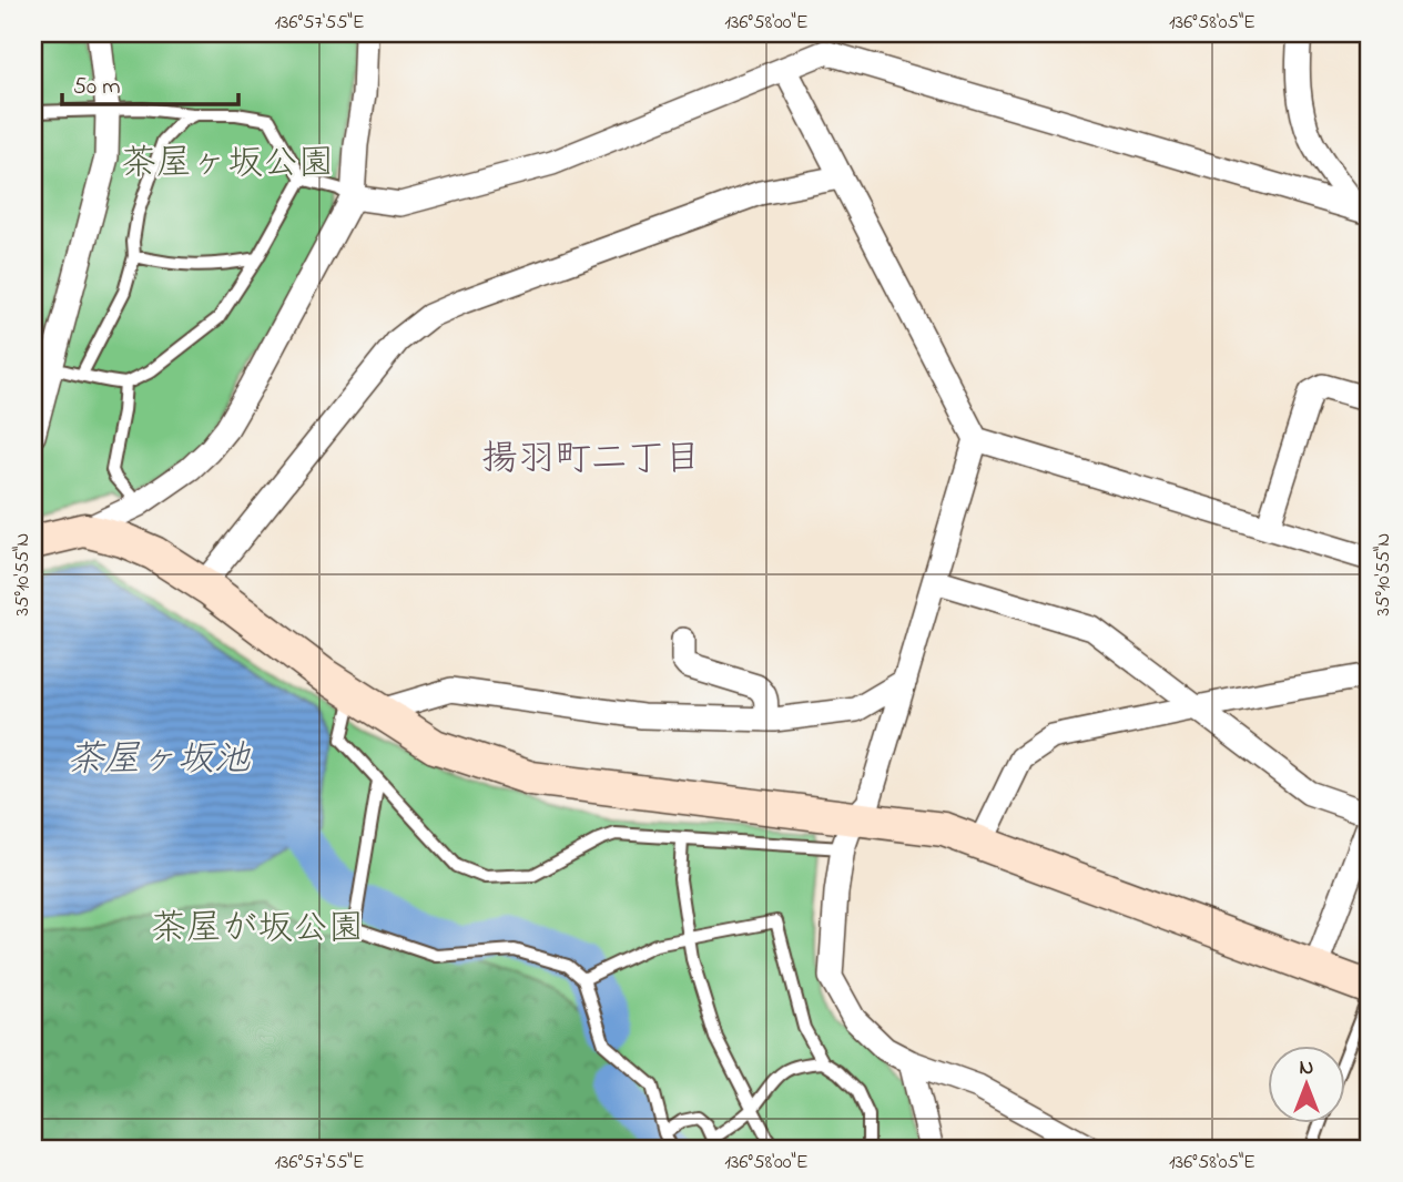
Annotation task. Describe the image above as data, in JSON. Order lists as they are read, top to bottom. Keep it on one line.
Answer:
{"districts":["揚羽町二丁目"],"water":["茶屋ヶ坂池"],"parks":["茶屋ヶ坂公園","茶屋が坂公園"],"scale_bar":"50 m","north":"top","coordinates":["136°57'55\"E","136°58'00\"E","136°58'05\"E","35°10'55\"N"]}
